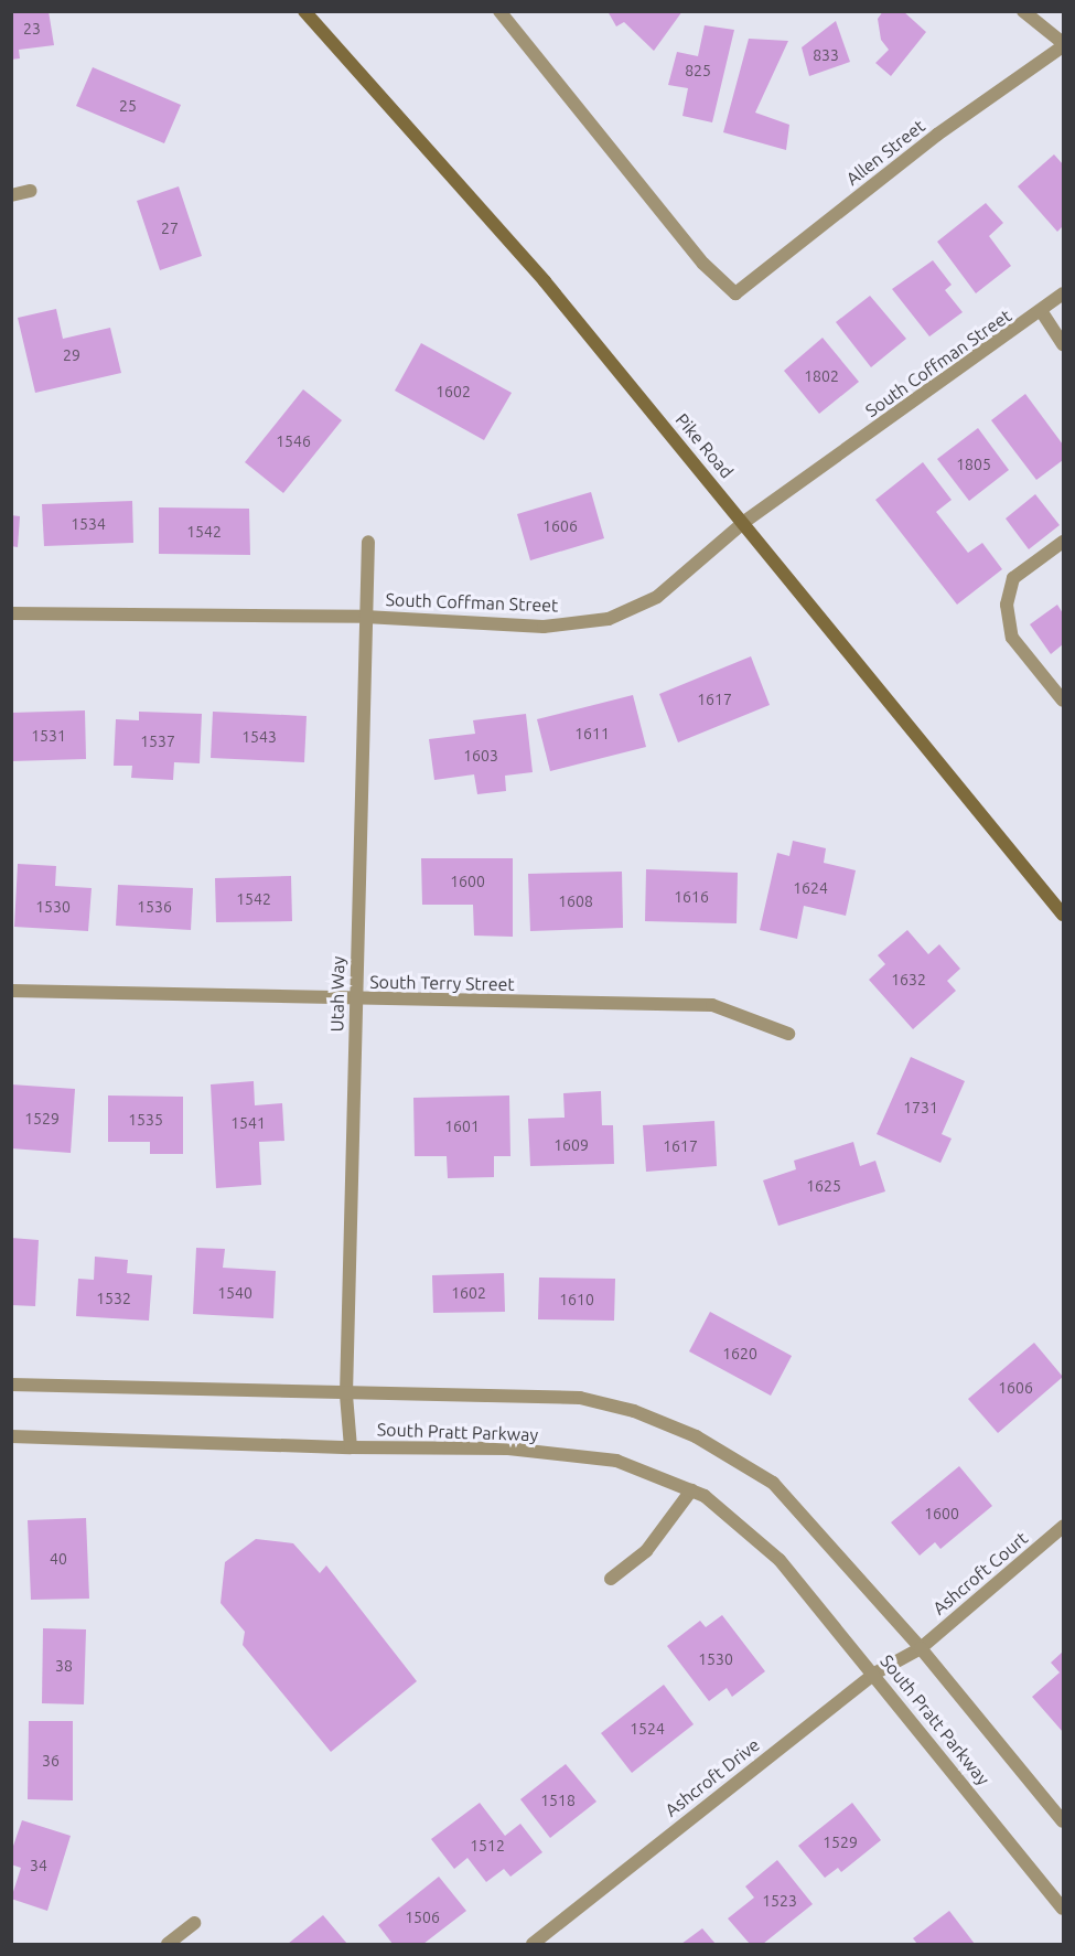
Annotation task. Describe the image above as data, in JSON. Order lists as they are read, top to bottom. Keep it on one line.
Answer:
{"streets":{"main road":["Pike Road"],"street":["Allen Street","South Coffman Street","South Terry Street","Utah Way","South Pratt Parkway","Ashcroft Court","Ashcroft Drive"]},"crossings":[["South Coffman Street","Pike Road"],["South Coffman Street","Utah Way"],["South Terry Street","Utah Way"],["Utah Way","South Pratt Parkway"],["South Pratt Parkway","Ashcroft Court"],["South Pratt Parkway","Ashcroft Drive"],["Ashcroft Court","Ashcroft Drive"]],"house_numbers":["23","833","825","25","27","29","1802","1602","1546","1805","1534","1606","1542","1617","1611","1531","1543","1537","1603","1600","1624","1616","1542","1608","1530","1536","1632","1731","1529","1535","1541","1601","1609","1617","1625","1540","1602","1532","1610","1620","1606","1600","40","1530","38","1524","36","1518","1529","1512","34","1523","1506"]}
